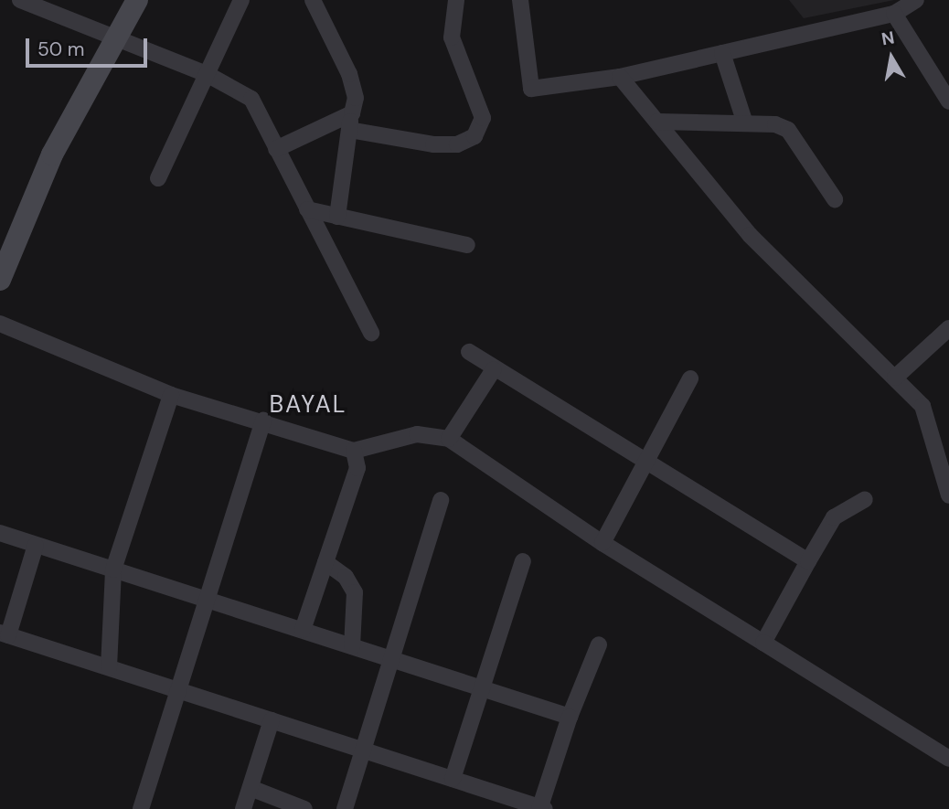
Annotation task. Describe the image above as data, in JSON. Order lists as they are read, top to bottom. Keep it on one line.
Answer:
{"districts":["BAYAL"],"scale_bar":"50 m","north":"top"}
